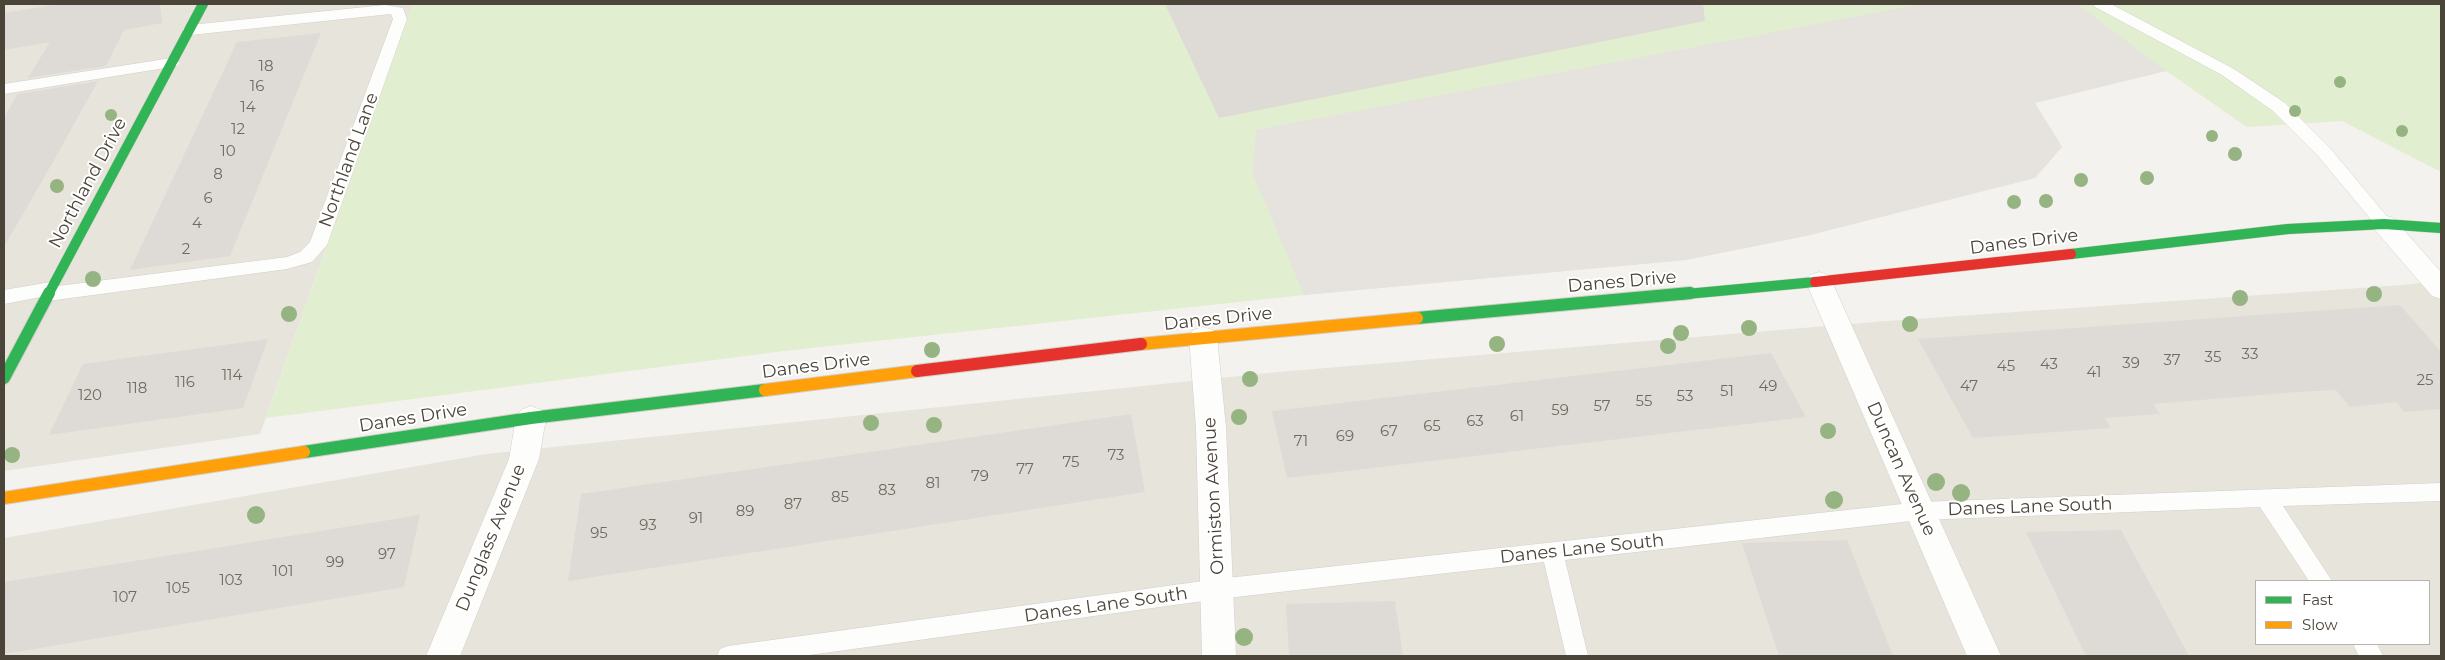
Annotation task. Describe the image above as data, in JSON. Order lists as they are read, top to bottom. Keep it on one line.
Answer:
{"streets":{"street":["Northland Drive","Danes Drive","Duncan Avenue","Ormiston Avenue","Dunglass Avenue"],"lane":["Northland Lane","Danes Lane South"]},"crossings":[["Northland Lane","Northland Drive"],["Danes Drive","Duncan Avenue"],["Danes Drive","Ormiston Avenue"],["Danes Drive","Dunglass Avenue"],["Duncan Avenue","Danes Lane South"],["Ormiston Avenue","Danes Lane South"]],"house_numbers":["18","16","14","12","10","8","6","4","2","33","35","37","39","43","45","41","114","25","116","49","47","118","51","120","53","55","57","59","61","63","65","67","69","71","73","75","77","79","81","83","85","87","89","91","93","95","97","99","101","103","105","107"],"legend":["Fast","Slow"]}
